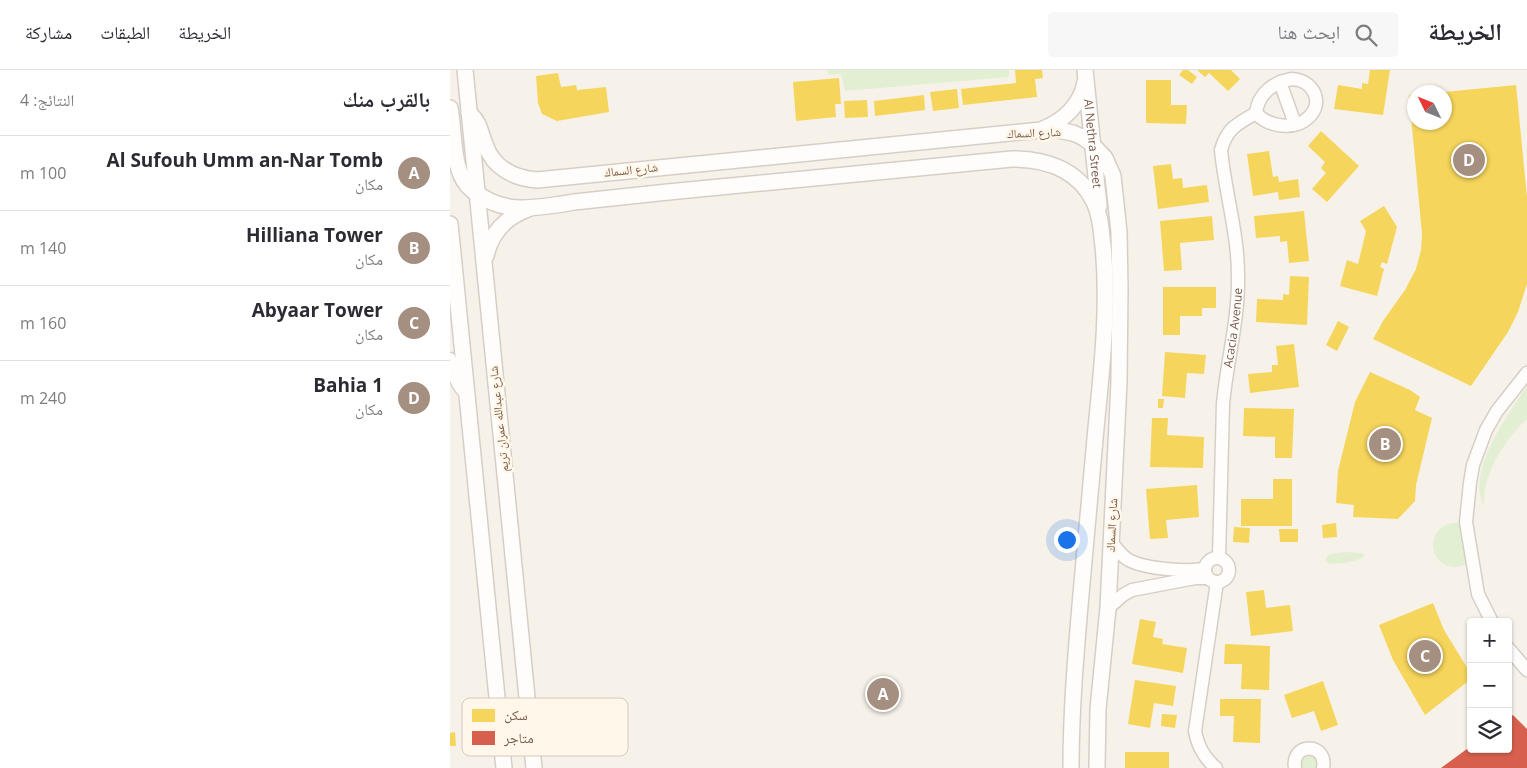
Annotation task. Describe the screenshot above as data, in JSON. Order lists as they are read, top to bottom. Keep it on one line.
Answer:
{"streets":{"street":["شارع السماك","Al Nethra Street","Acacia Avenue","شارع عبدالله عمران تريم"]},"crossings":[["شارع السماك","Al Nethra Street"],["شارع السماك","شارع عبدالله عمران تريم"]],"legend":["سكن","متاجر"],"north":"top left","page":{"header":"الخريطة","search":"ابحث هنا","nav":["الخريطة","الطبقات","مشاركة"],"heading":["بالقرب منك","النتائج: 4"],"list":[{"mark":"A","name":"Al Sufouh Umm an-Nar Tomb","note":"مكان","value":"100 m"},{"mark":"B","name":"Hilliana Tower","note":"مكان","value":"140 m"},{"mark":"C","name":"Abyaar Tower","note":"مكان","value":"160 m"},{"mark":"D","name":"Bahia 1","note":"مكان","value":"240 m"}],"pins":["D","B","C","A"],"map_buttons":["+","−"]}}
